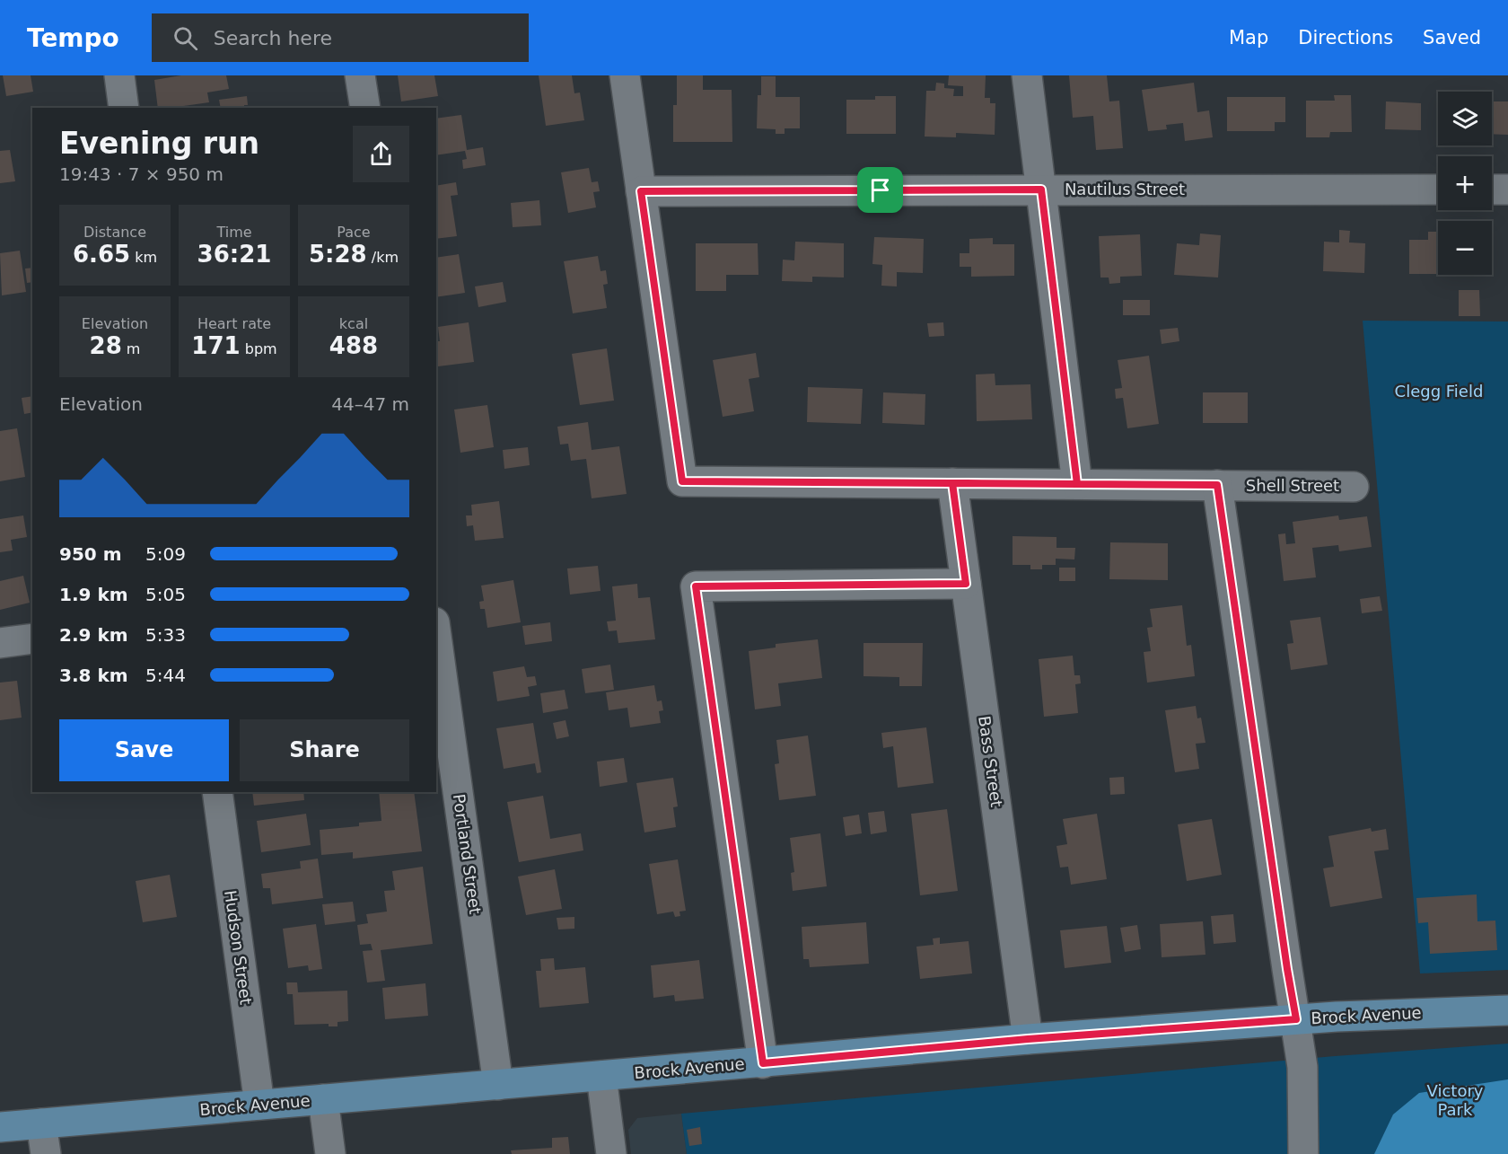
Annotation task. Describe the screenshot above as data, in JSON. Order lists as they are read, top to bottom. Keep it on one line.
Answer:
{"streets":{"main road":["Brock Avenue"],"street":["Nautilus Street","Shell Street","Bass Street","Portland Street","Hudson Street"]},"crossings":[["Nautilus Street","Shell Street"],["Shell Street","Bass Street"],["Bass Street","Brock Avenue"],["Portland Street","Brock Avenue"],["Hudson Street","Brock Avenue"]],"parks":["Clegg Field","Victory Park"],"page":{"header":"Tempo","search":"Search here","nav":["Map","Directions","Saved"],"map_buttons":["+","−"],"heading":["Evening run","19:43 · 7 × 950 m"],"stats":[["Distance","6.65 km"],["Time","36:21"],["Pace","5:28 /km"],["Elevation","28 m"],["Heart rate","171 bpm"],["kcal","488"]],"chart":["Elevation","44–47 m"],"list":[{"name":"950 m","note":"5:09"},{"name":"1.9 km","note":"5:05"},{"name":"2.9 km","note":"5:33"},{"name":"3.8 km","note":"5:44"}],"buttons":["Save","Share"]}}
